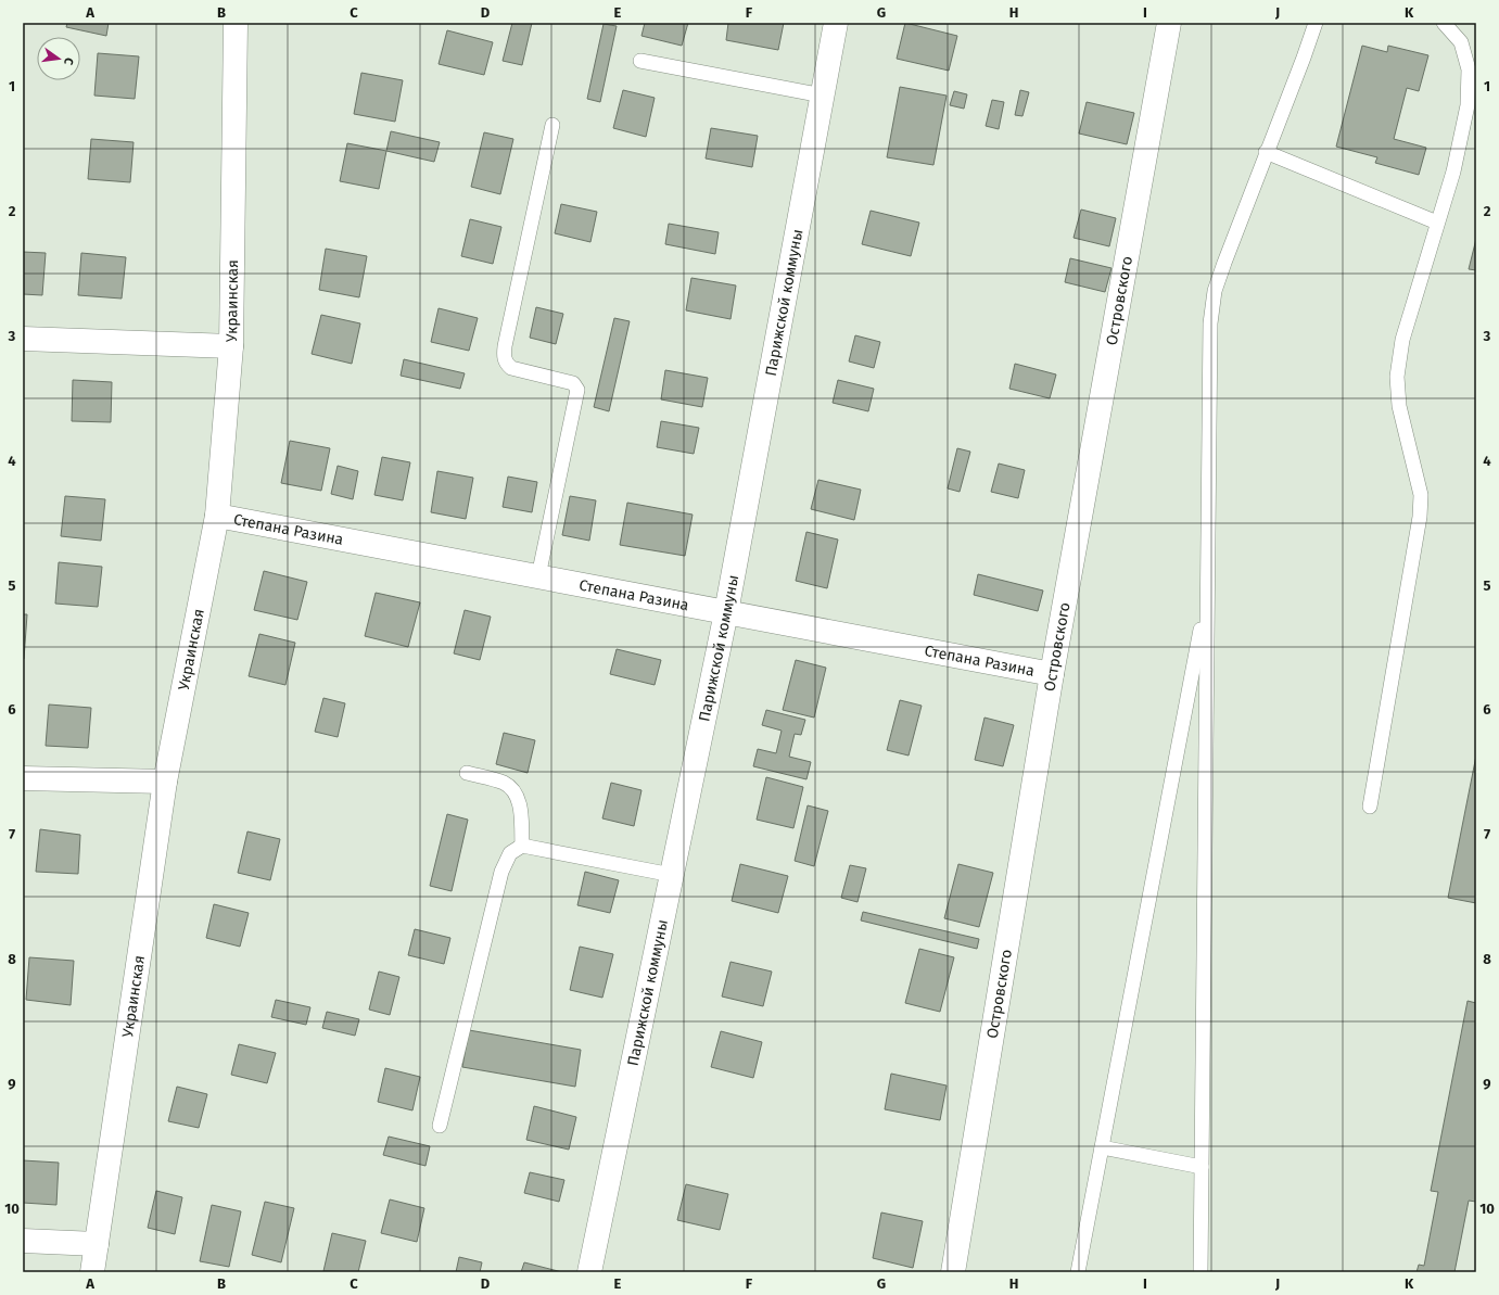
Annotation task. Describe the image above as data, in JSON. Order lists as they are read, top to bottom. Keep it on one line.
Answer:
{"streets":{"street":["Островского","Украинская","Парижской коммуны","Степана Разина"]},"crossings":[["Островского","Степана Разина"],["Украинская","Степана Разина"],["Парижской коммуны","Степана Разина"]],"north":"right","grid":{"columns":["A","B","C","D","E","F","G","H","I","J","K"],"rows":["1","2","3","4","5","6","7","8","9","10"]}}
